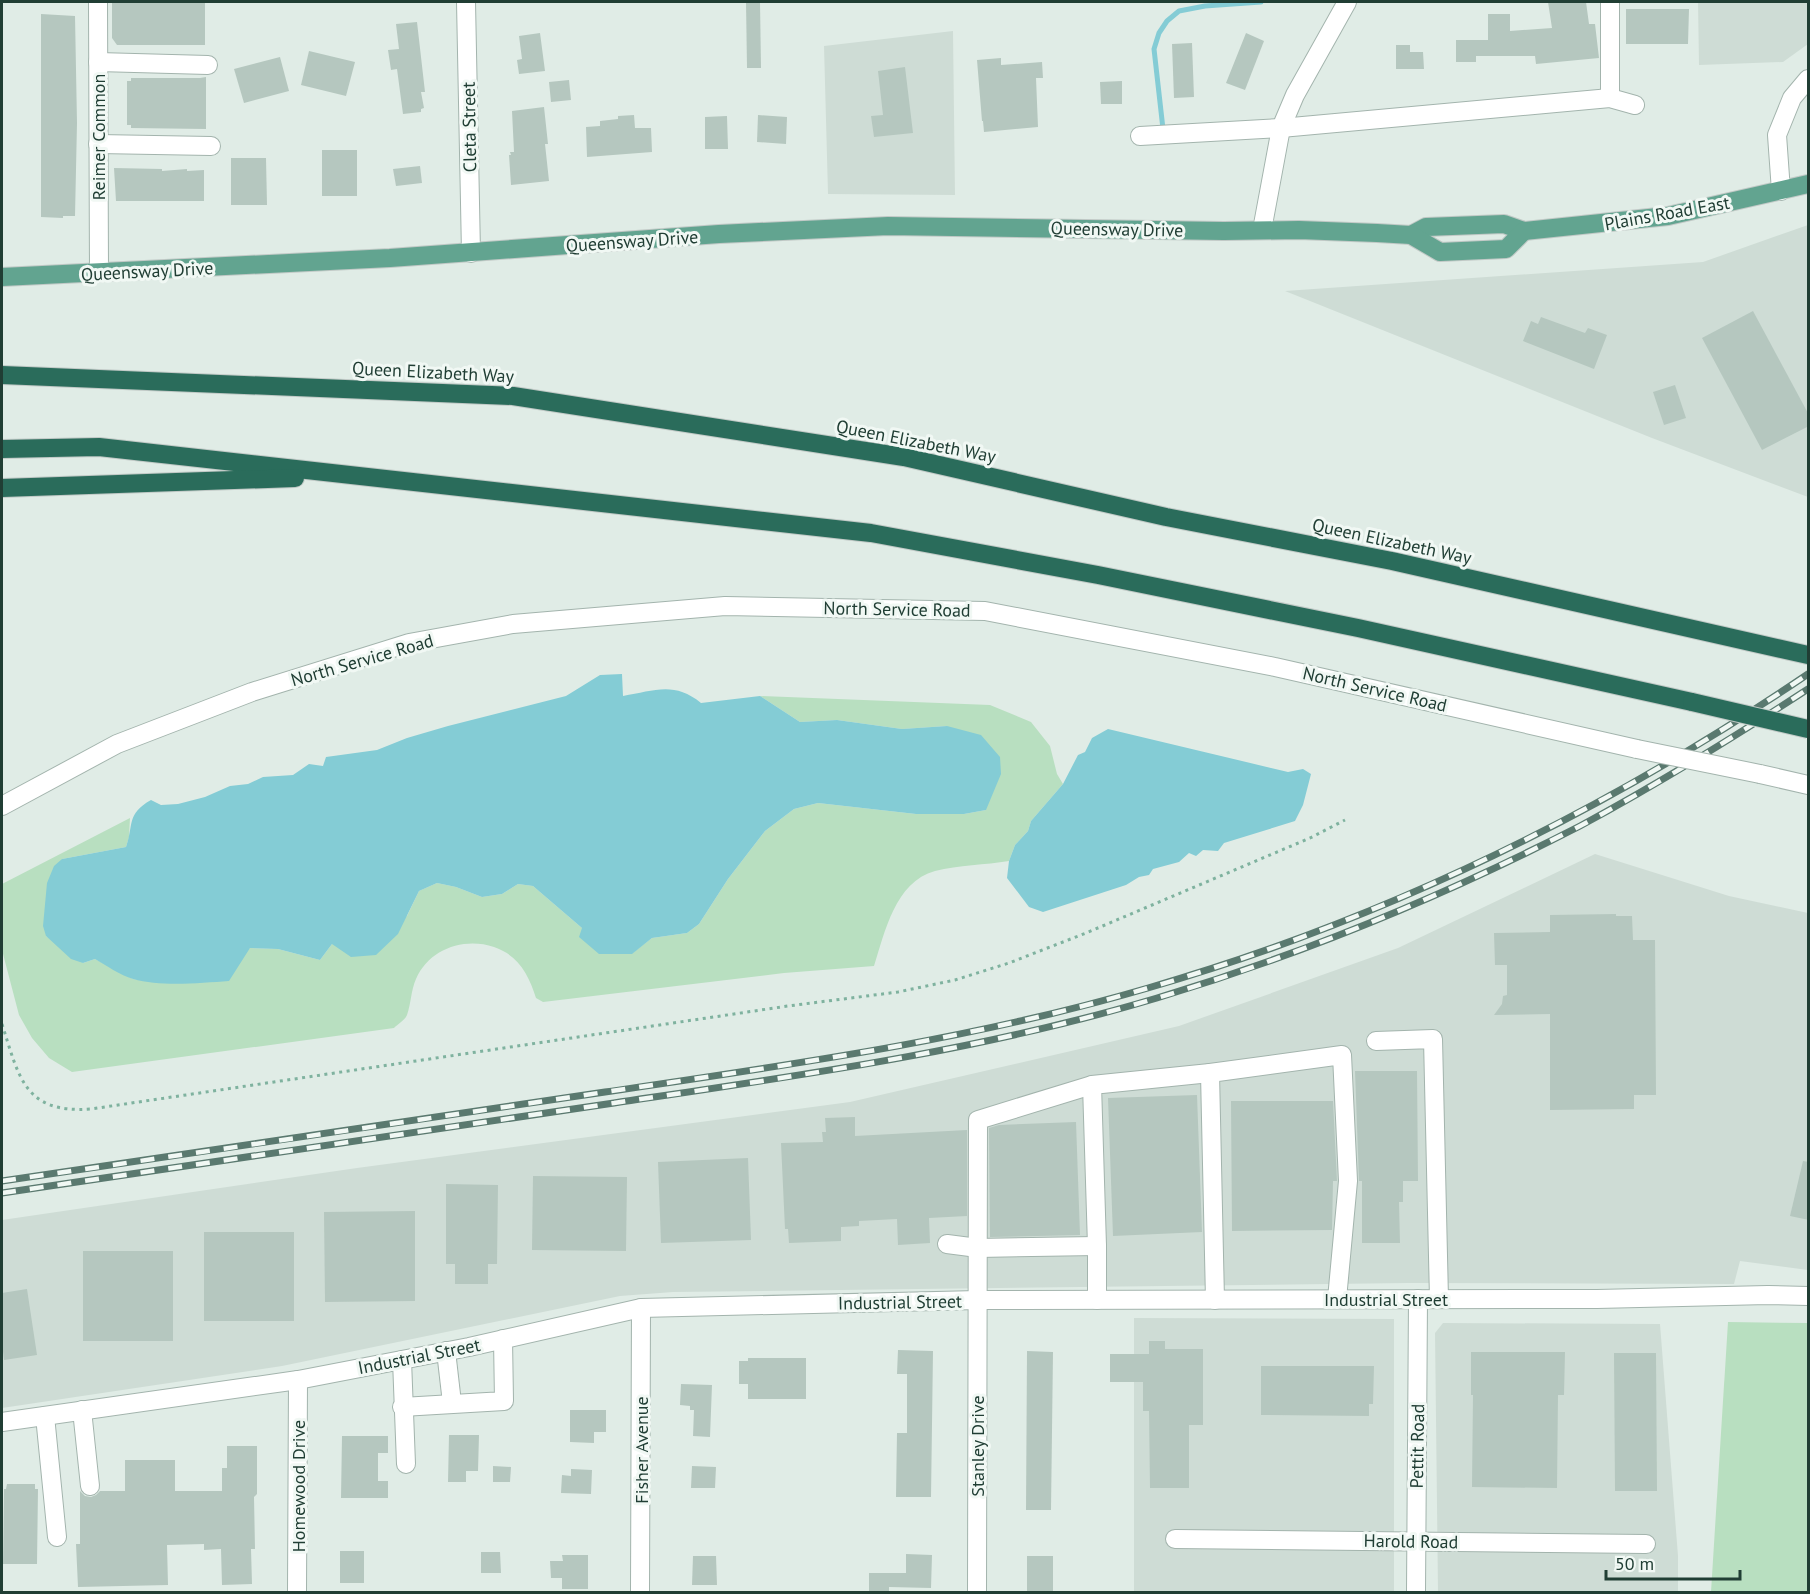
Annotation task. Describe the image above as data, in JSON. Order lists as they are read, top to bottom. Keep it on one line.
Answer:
{"streets":{"highway":["Queen Elizabeth Way"],"main road":["Plains Road East","Queensway Drive"],"street":["Cleta Street","Reimer Common","North Service Road","Industrial Street","Stanley Drive","Pettit Road","Fisher Avenue","Homewood Drive","Harold Road"]},"crossings":[["Cleta Street","Queensway Drive"],["Reimer Common","Queensway Drive"],["Plains Road East","Queensway Drive"],["Industrial Street","Stanley Drive"],["Industrial Street","Pettit Road"],["Industrial Street","Fisher Avenue"],["Industrial Street","Homewood Drive"],["Pettit Road","Harold Road"]],"scale_bar":"50 m"}
